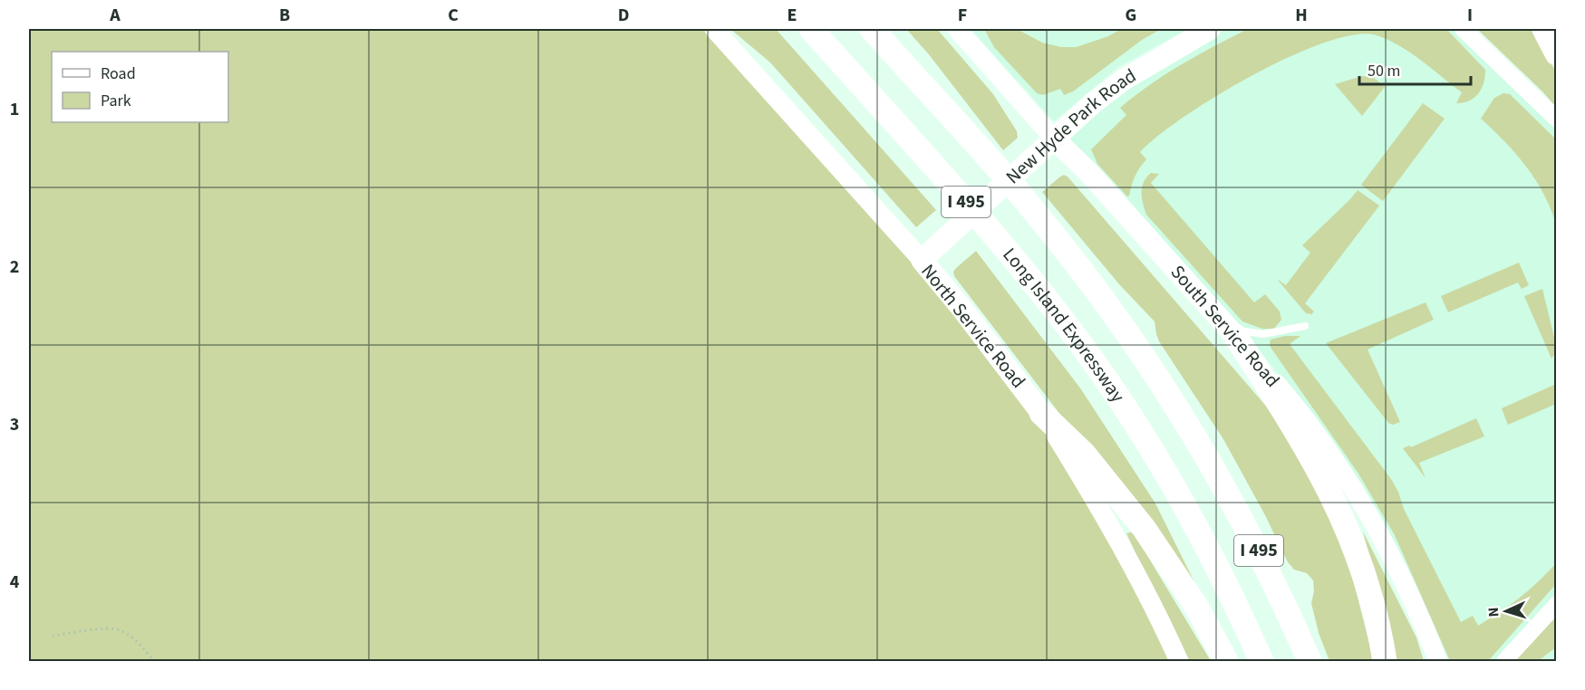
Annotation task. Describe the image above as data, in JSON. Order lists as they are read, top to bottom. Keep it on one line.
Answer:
{"streets":{"highway":["I 495","Long Island Expressway"],"main road":["New Hyde Park Road","North Service Road","South Service Road"]},"crossings":[["New Hyde Park Road","North Service Road"],["New Hyde Park Road","South Service Road"]],"legend":["Road","Park"],"scale_bar":"50 m","north":"left","grid":{"columns":["A","B","C","D","E","F","G","H","I"],"rows":["1","2","3","4"]}}
